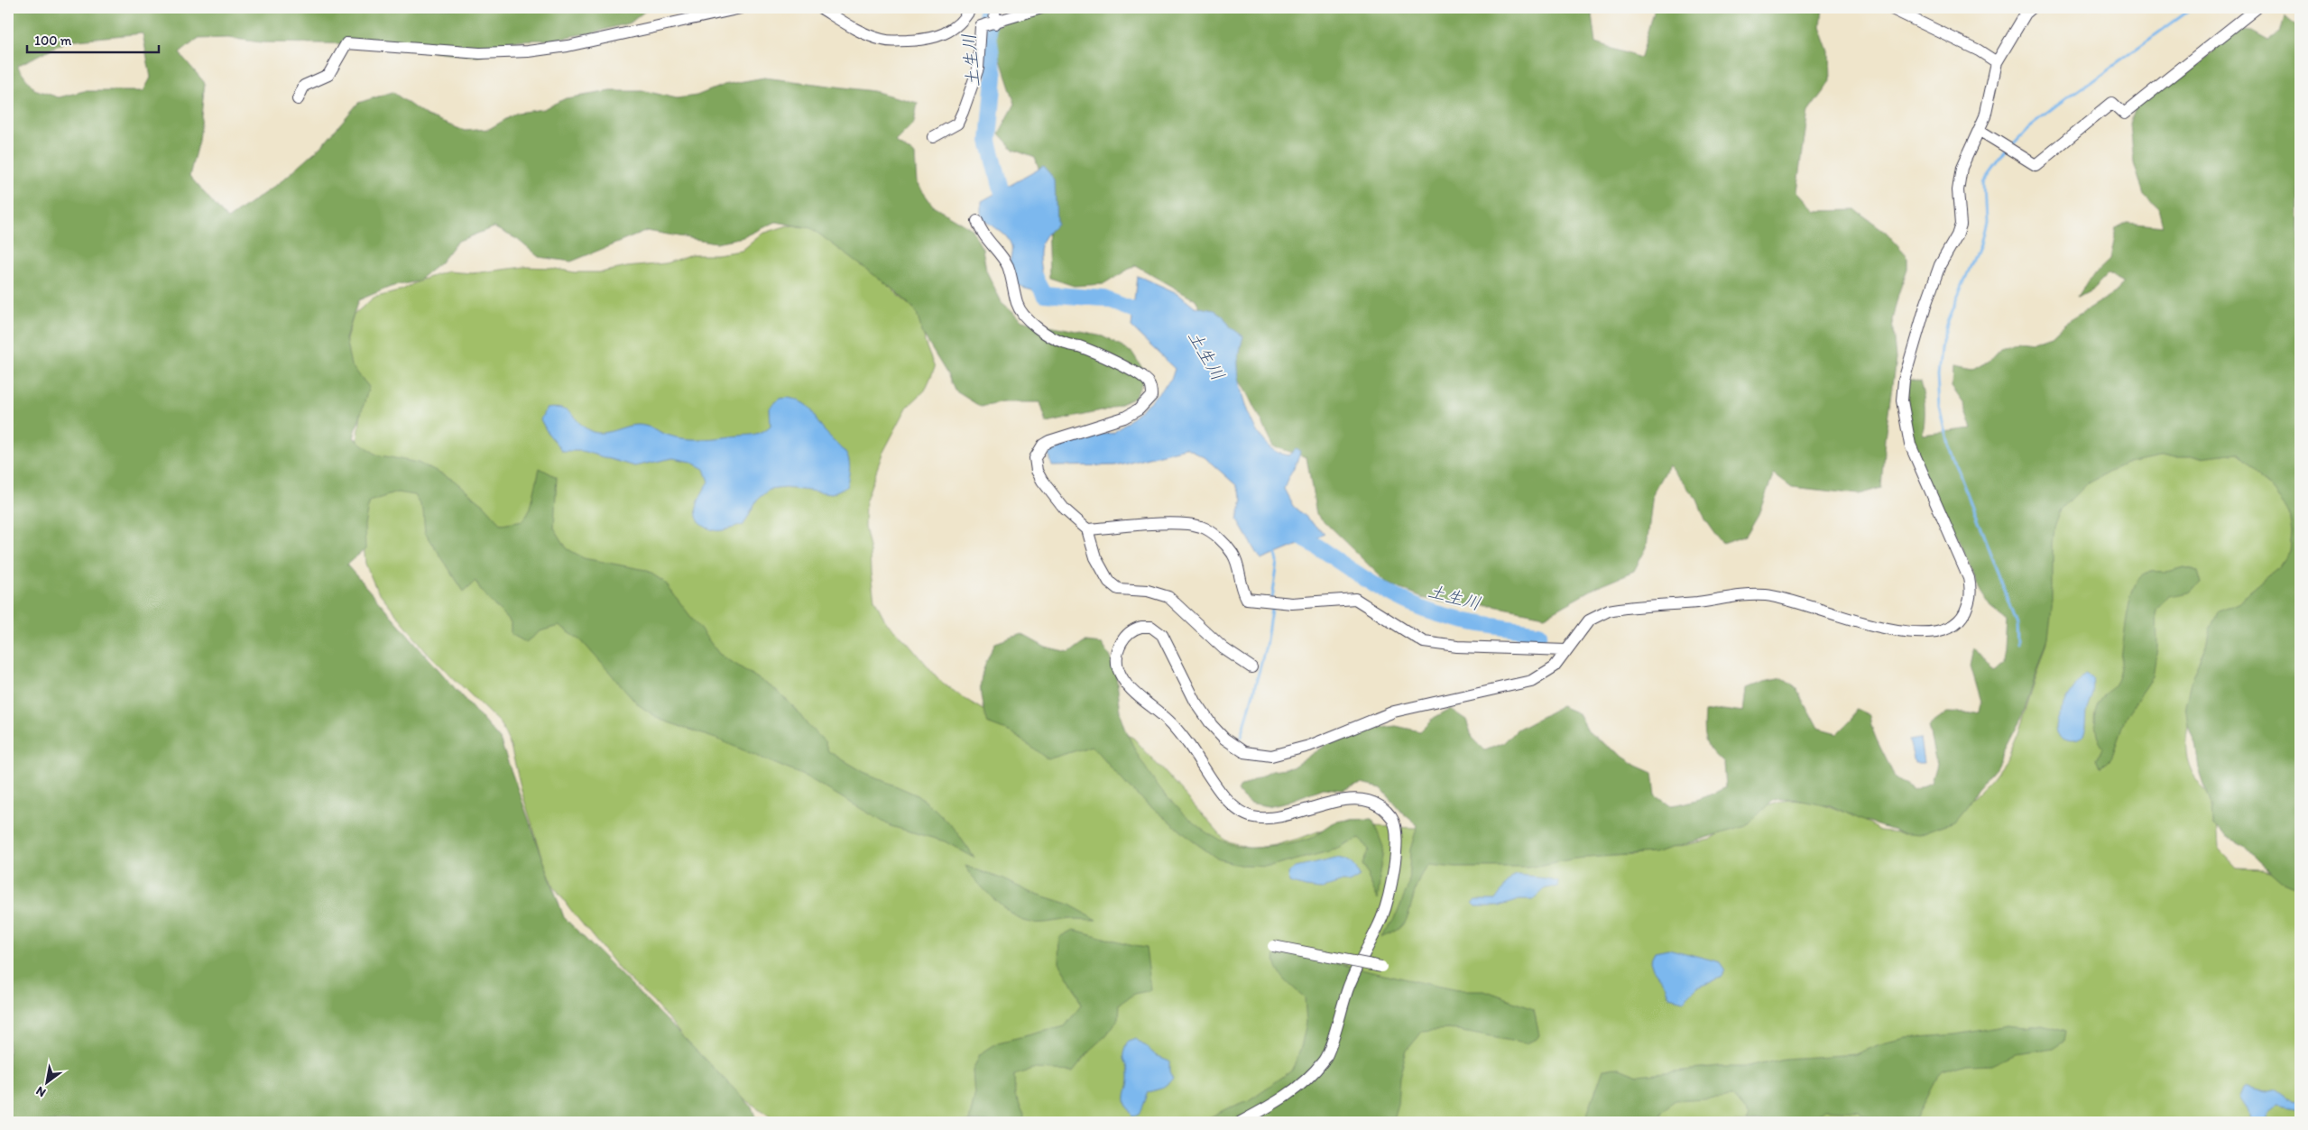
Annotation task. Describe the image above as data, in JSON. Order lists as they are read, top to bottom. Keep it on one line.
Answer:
{"water":["土生川"],"scale_bar":"100 m","north":"bottom left"}
